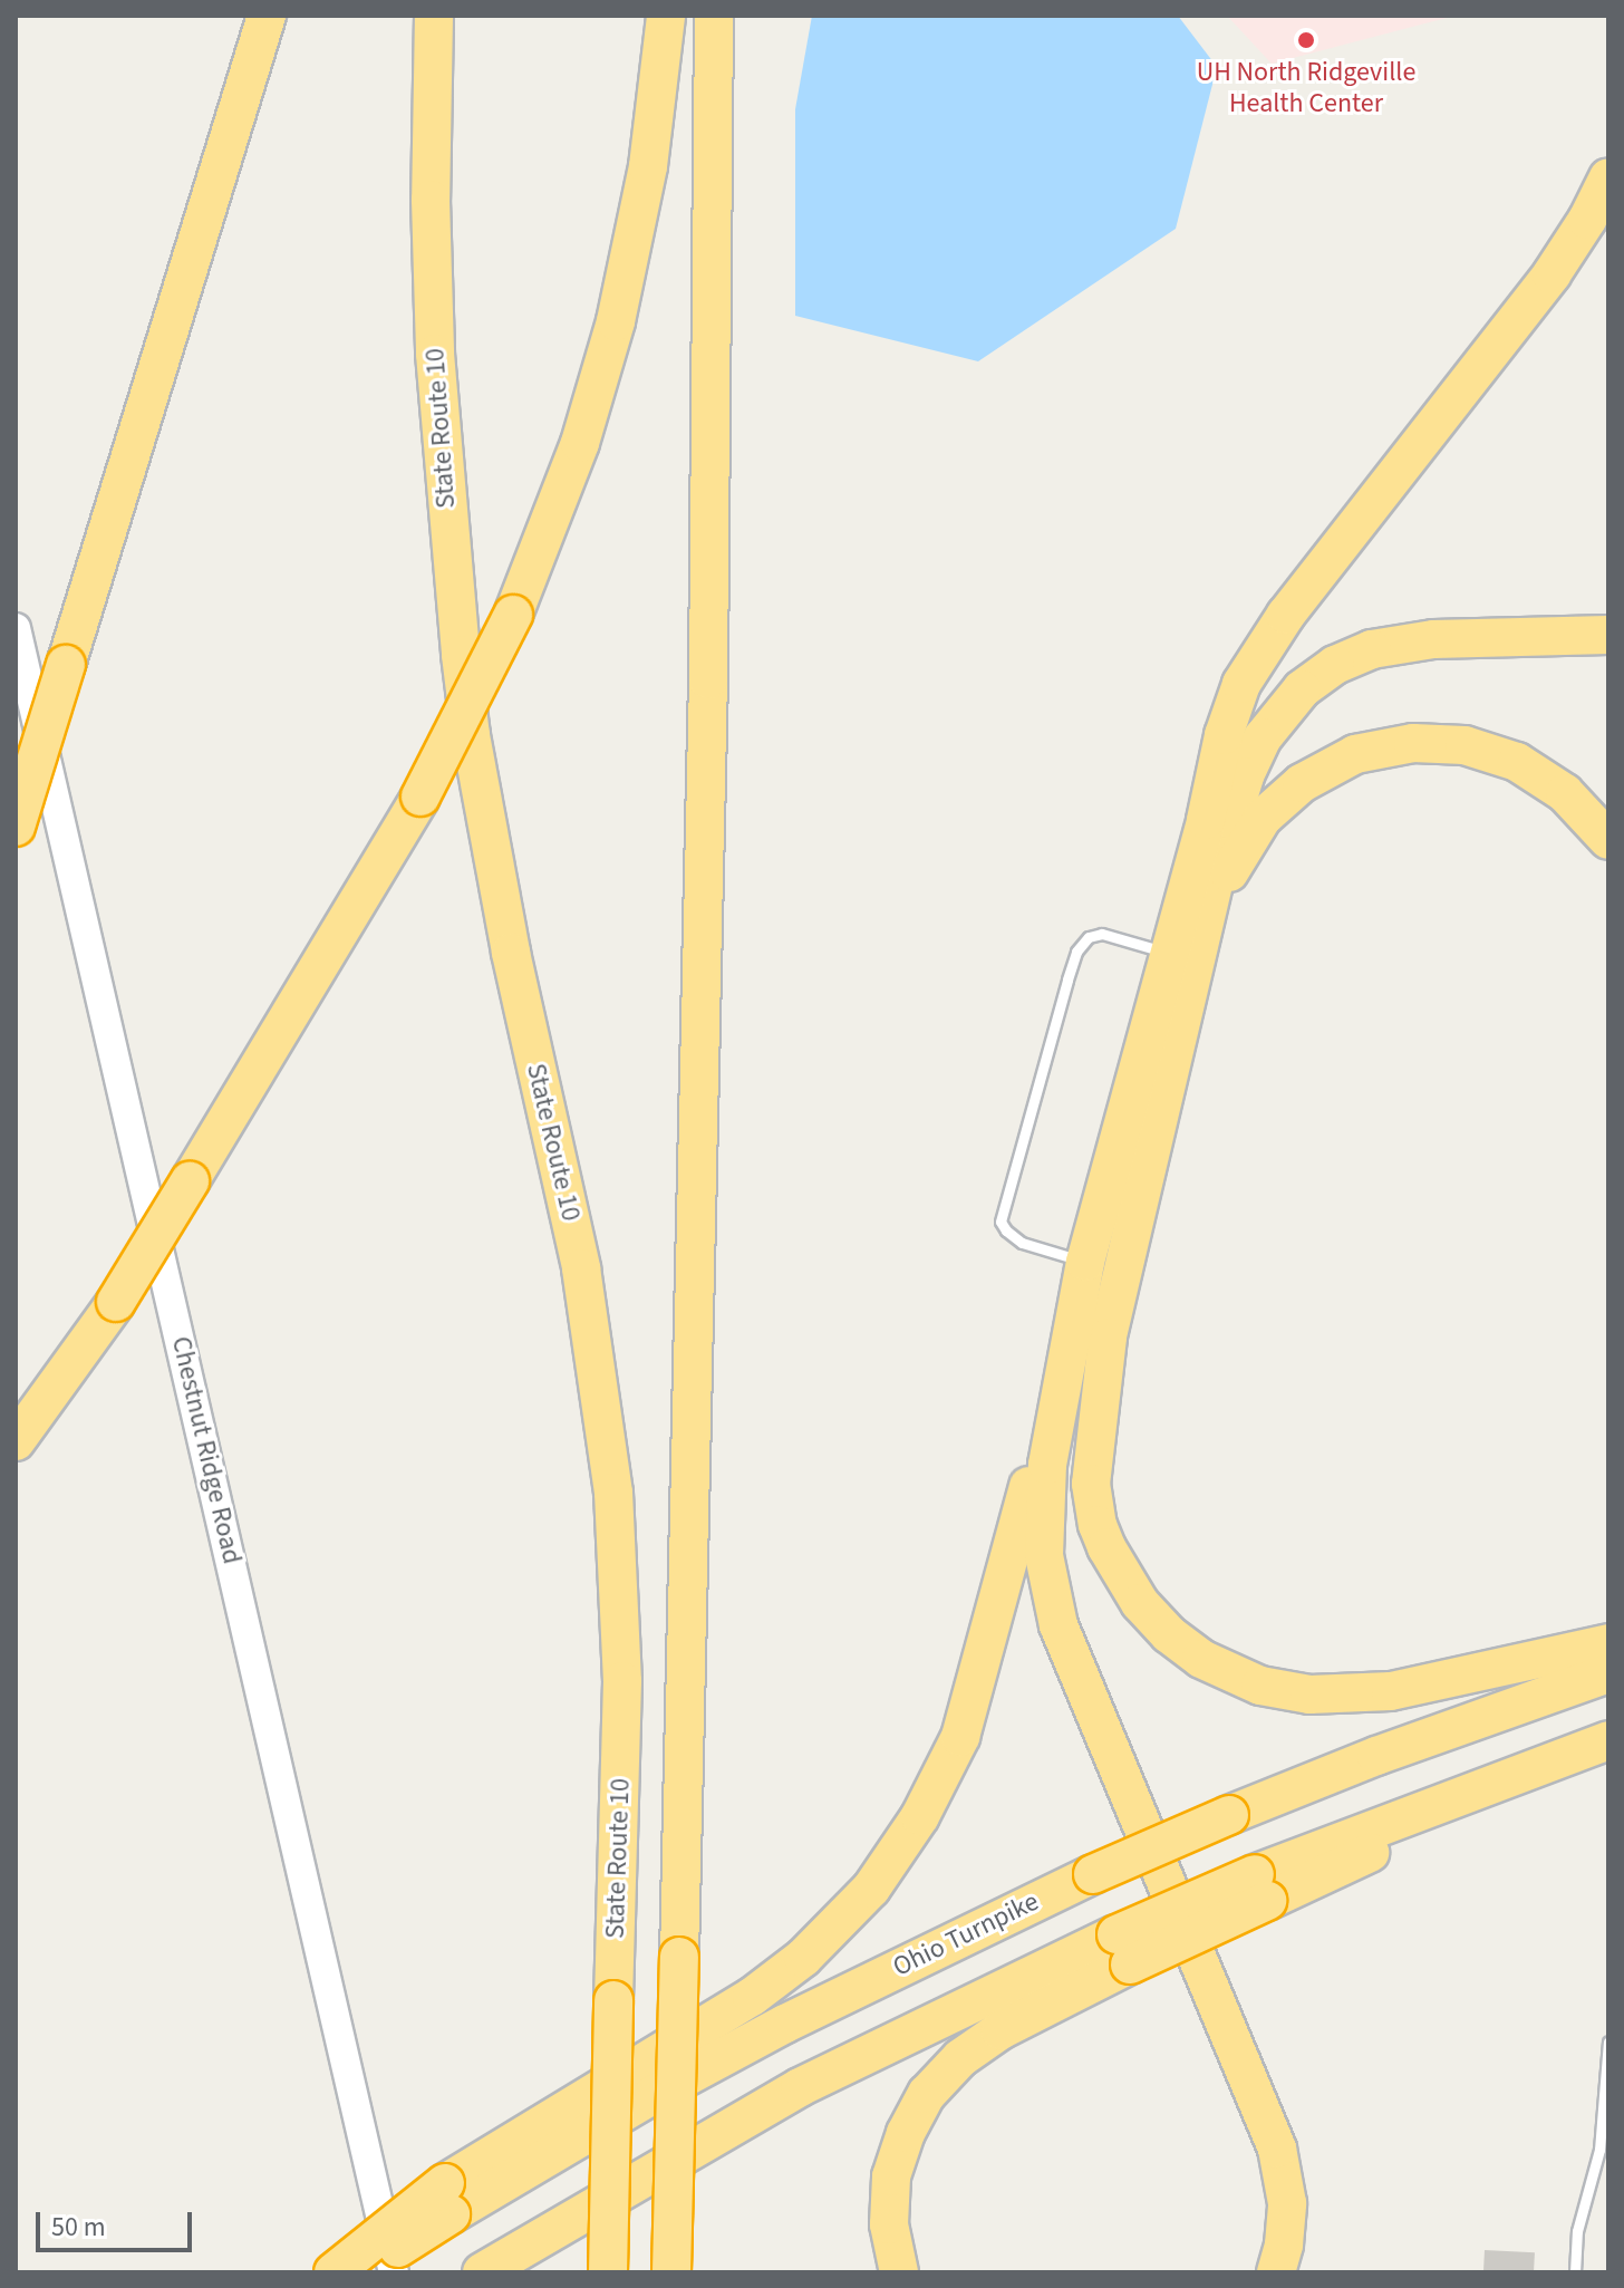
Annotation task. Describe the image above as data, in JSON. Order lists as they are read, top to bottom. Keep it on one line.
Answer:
{"streets":{"highway":["State Route 10","Ohio Turnpike"],"street":["Chestnut Ridge Road"]},"places":["UH North Ridgeville Health Center"],"scale_bar":"50 m"}
